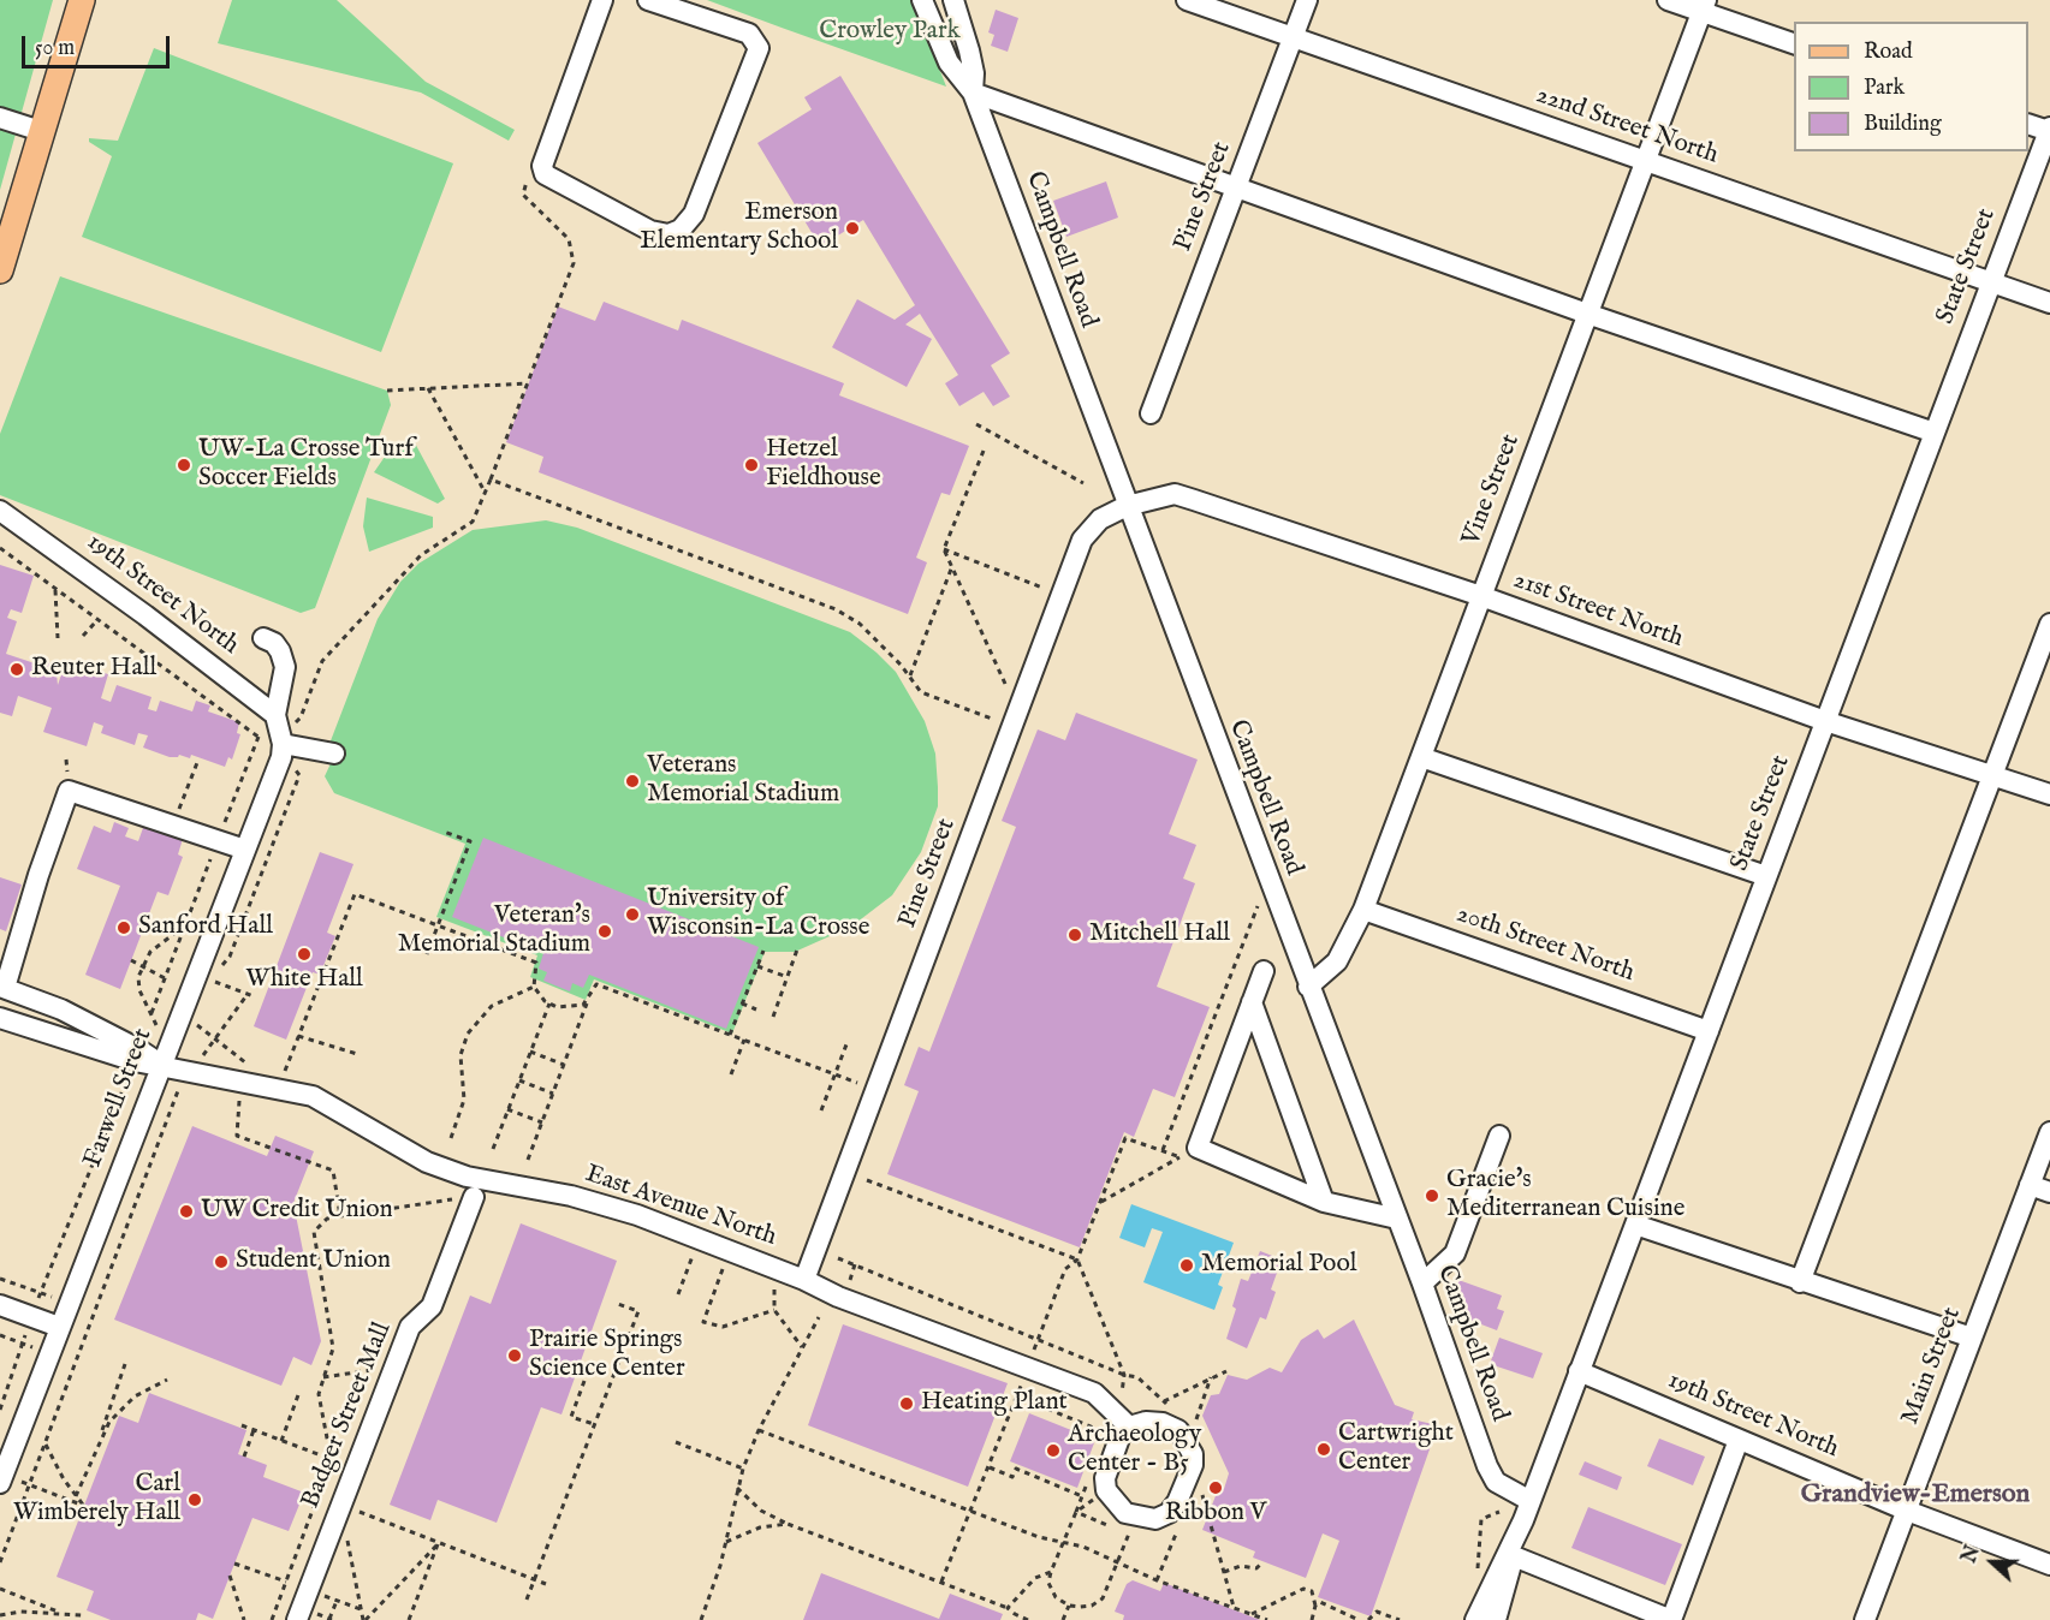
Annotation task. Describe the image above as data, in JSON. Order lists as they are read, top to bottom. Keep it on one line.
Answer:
{"streets":{"street":["22nd Street North","Pine Street","Campbell Road","State Street","Vine Street","19th Street North","21st Street North","20th Street North","Farwell Street","East Avenue North","Main Street","Badger Street Mall"]},"crossings":[["22nd Street North","Pine Street"],["22nd Street North","State Street"],["22nd Street North","Vine Street"],["Pine Street","Campbell Road"],["Pine Street","21st Street North"],["Pine Street","East Avenue North"],["Campbell Road","State Street"],["Campbell Road","Vine Street"],["Campbell Road","21st Street North"],["State Street","19th Street North"],["State Street","21st Street North"],["State Street","20th Street North"],["Vine Street","21st Street North"],["Vine Street","20th Street North"],["19th Street North","Farwell Street"],["19th Street North","Main Street"],["Farwell Street","East Avenue North"]],"districts":["Grandview-Emerson"],"parks":["Crowley Park"],"places":["Emerson Elementary School","UW-La Crosse Turf Soccer Fields","Hetzel Fieldhouse","Reuter Hall","Veterans Memorial Stadium","University of Wisconsin-La Crosse","Sanford Hall","Veteran's Memorial Stadium","Mitchell Hall","White Hall","Gracie's Mediterranean Cuisine","UW Credit Union","Student Union","Memorial Pool","Prairie Springs Science Center","Heating Plant","Cartwright Center","Archaeology Center - B5","Ribbon V","Carl Wimberely Hall"],"legend":["Road","Park","Building"],"scale_bar":"50 m","north":"left"}
